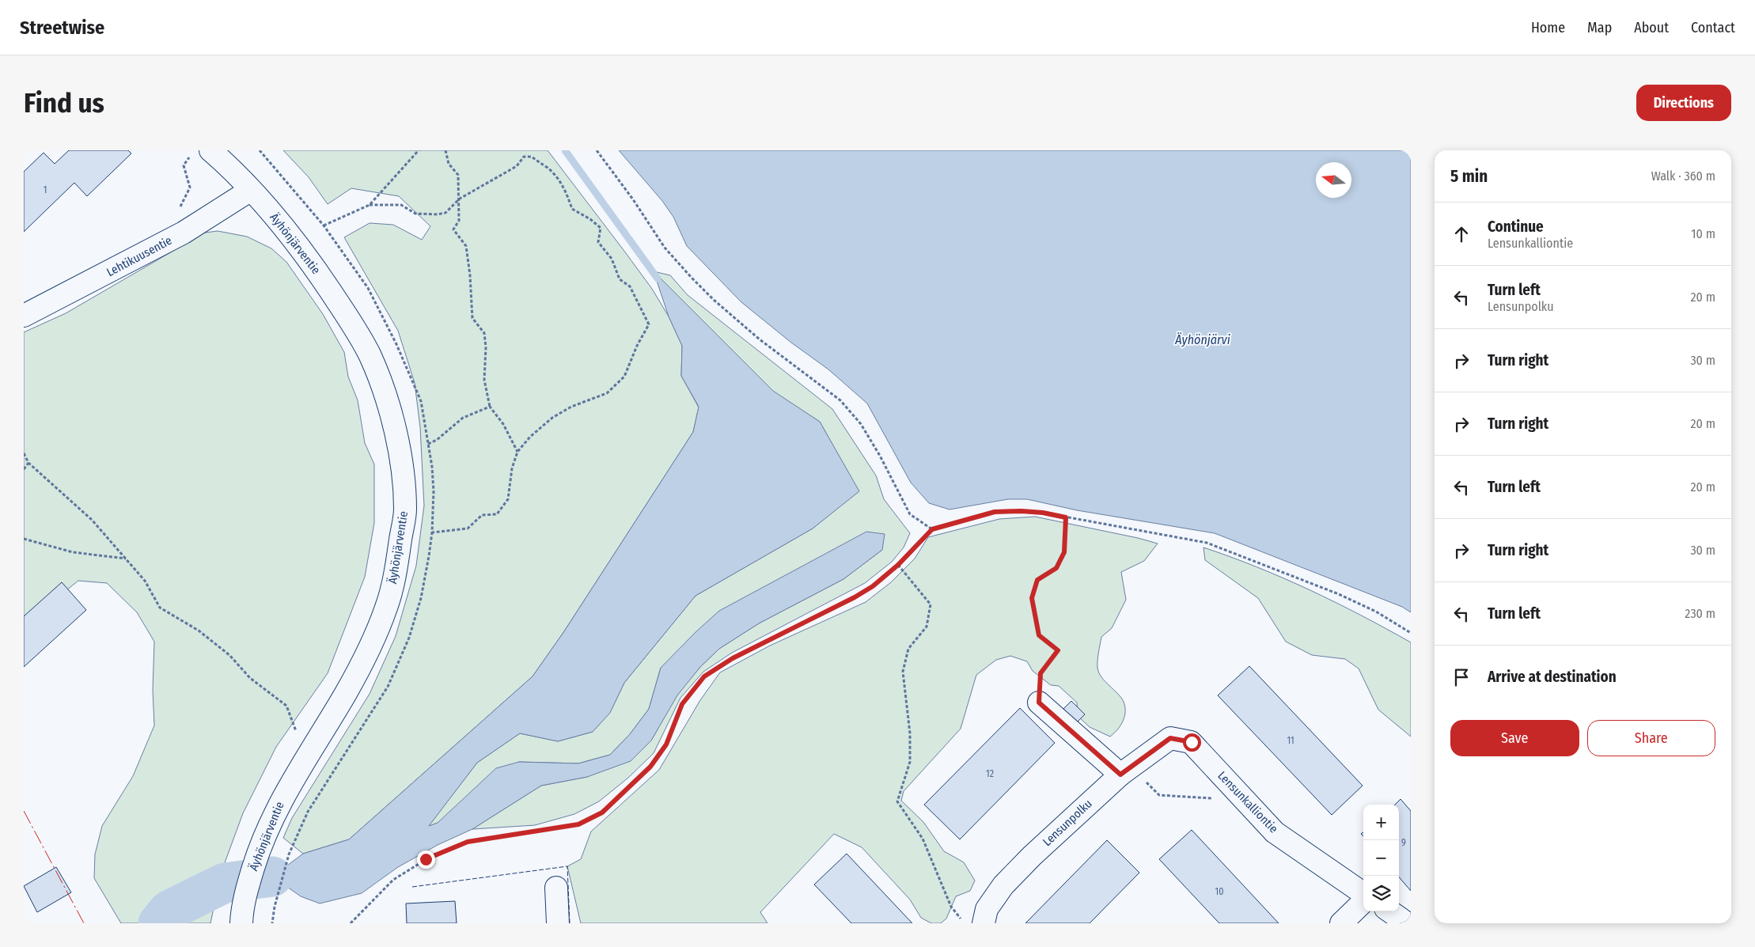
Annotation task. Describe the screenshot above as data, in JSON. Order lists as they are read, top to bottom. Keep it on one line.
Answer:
{"streets":{"main road":["Äyhönjärventie","Lehtikuusentie","Lensunkalliontie","Lensunpolku"]},"crossings":[["Äyhönjärventie","Lehtikuusentie"],["Lensunkalliontie","Lensunpolku"]],"water":["Äyhönjärvi"],"house_numbers":["1","11","12","9","10"],"north":"left","page":{"header":"Streetwise","nav":["Home","Map","About","Contact"],"buttons":["Directions",["Save","Share"]],"title":"Find us","heading":["5 min","Walk · 360 m"],"list":[["Continue","Lensunkalliontie","10 m"],["Turn left","Lensunpolku","20 m"],["Turn right","30 m"],["Turn right","20 m"],["Turn left","20 m"],["Turn right","30 m"],["Turn left","230 m"],"Arrive at destination"],"map_buttons":["+","−"]}}
